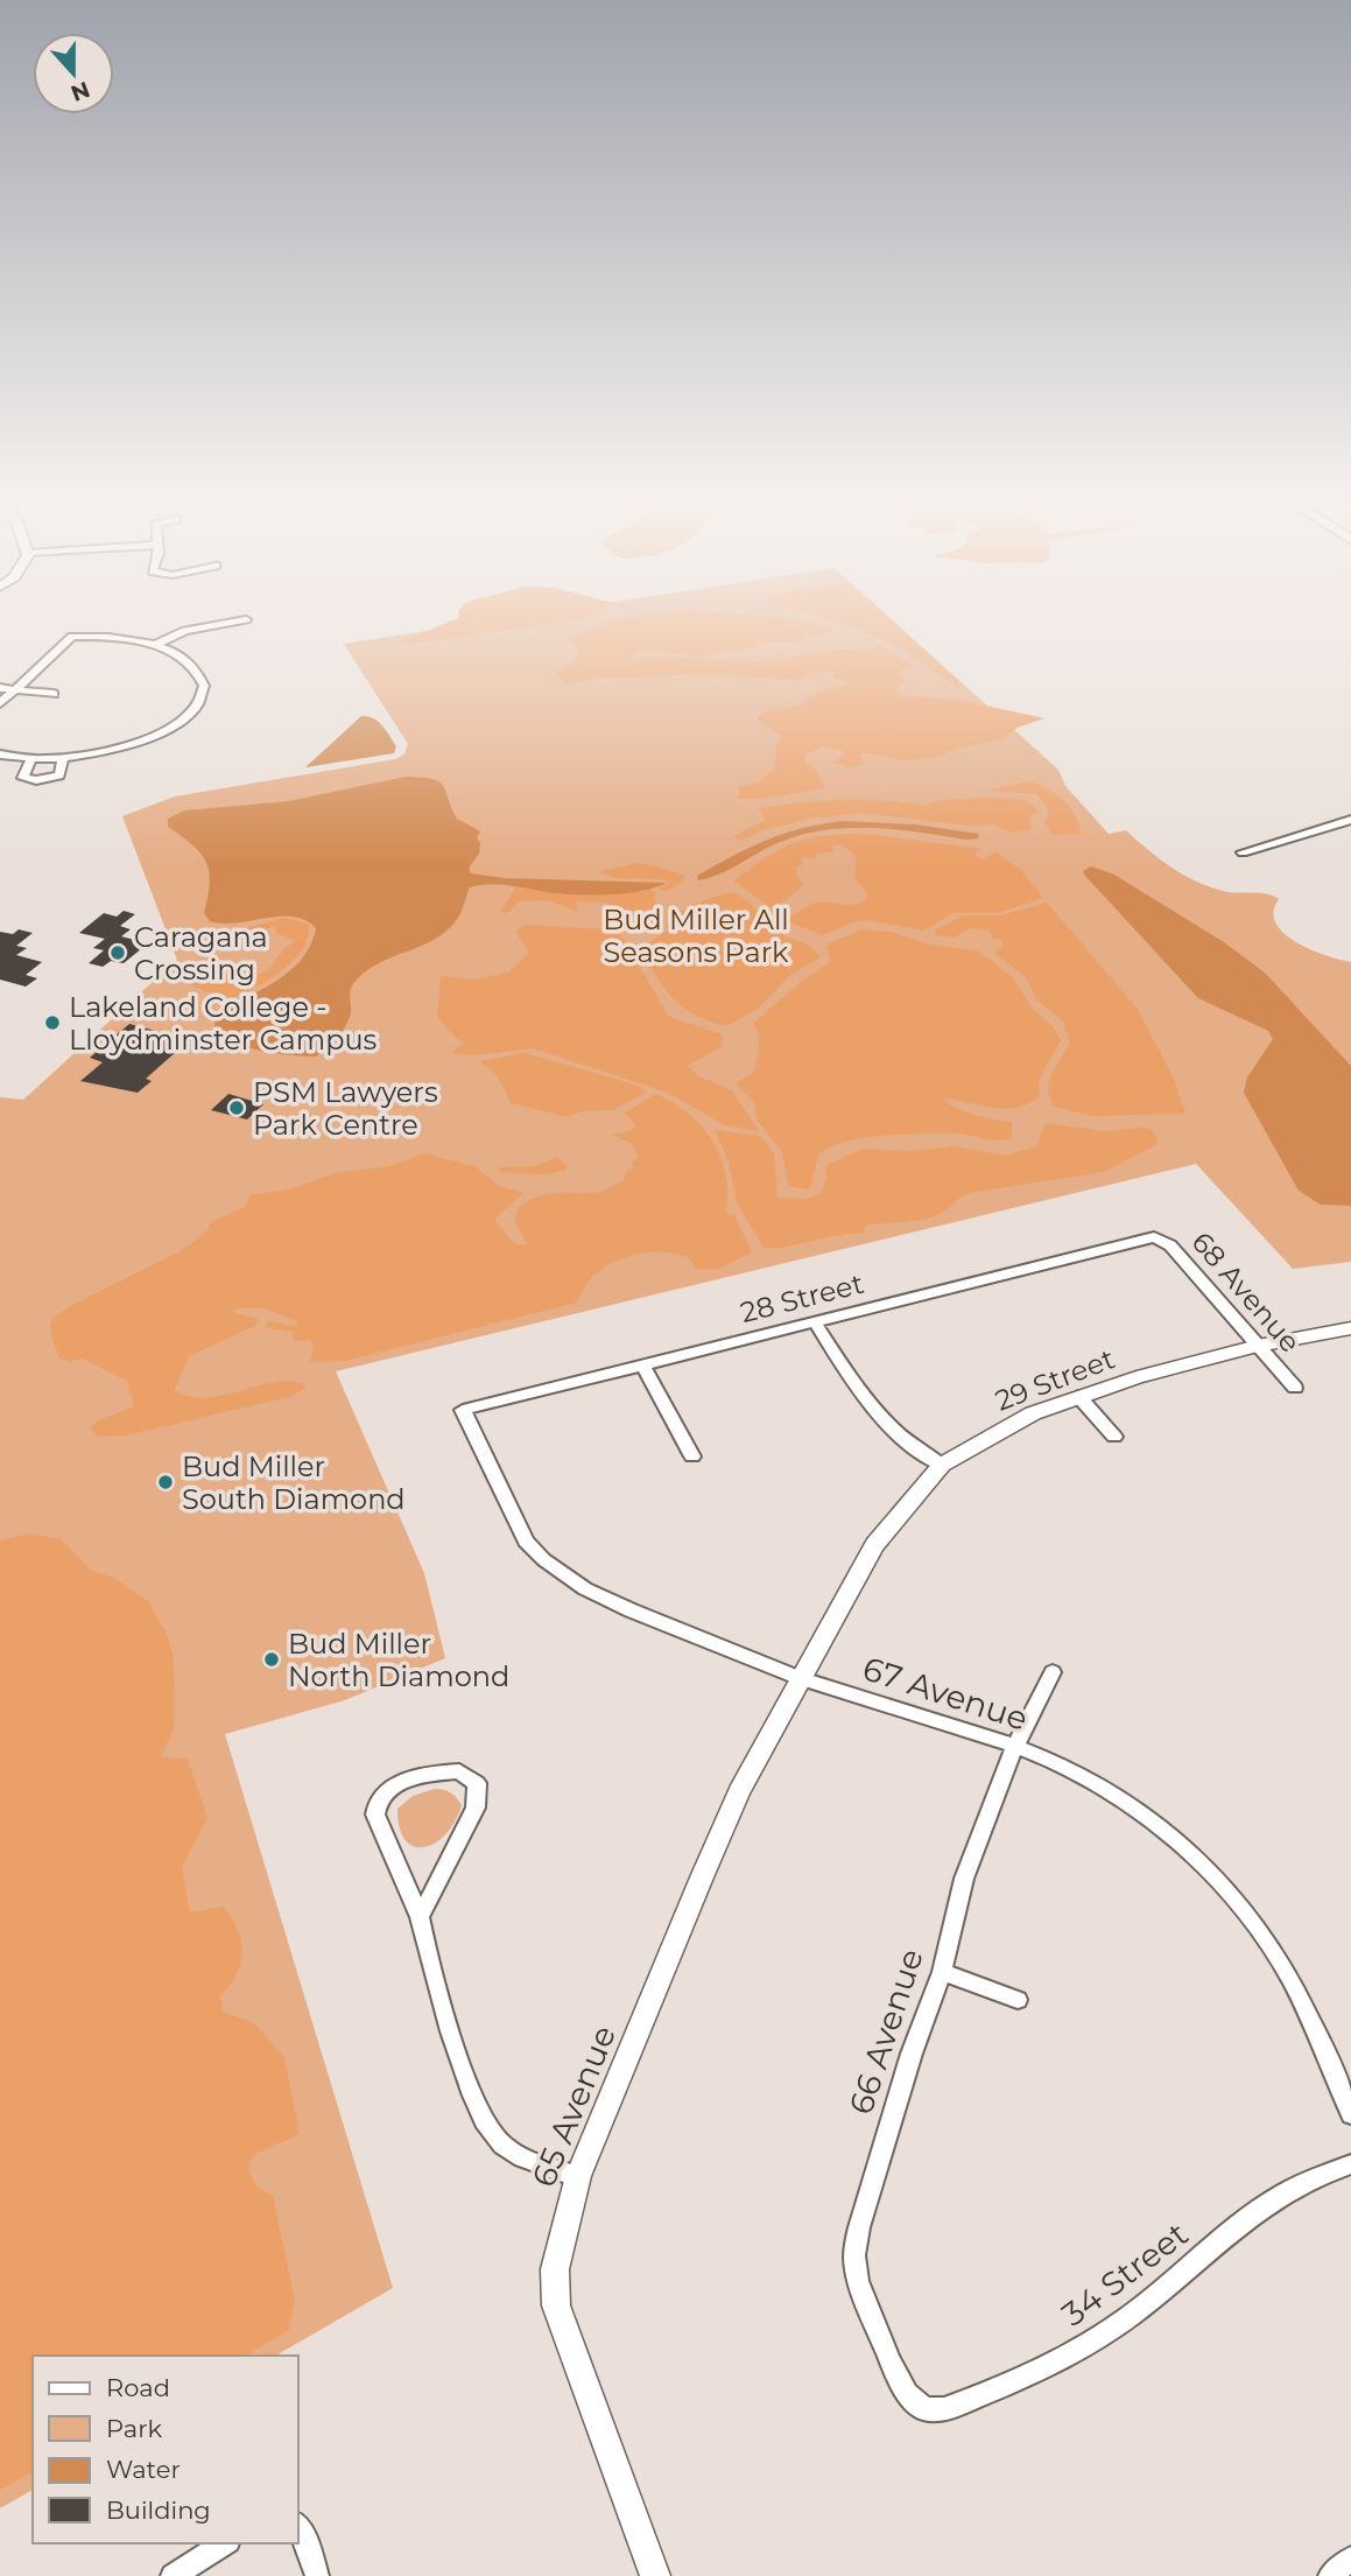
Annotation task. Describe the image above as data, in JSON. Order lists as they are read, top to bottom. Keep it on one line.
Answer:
{"streets":{"street":["68 Avenue","28 Street","29 Street","67 Avenue","66 Avenue","65 Avenue","34 Street"]},"crossings":[["68 Avenue","28 Street"],["68 Avenue","29 Street"],["28 Street","67 Avenue"],["29 Street","67 Avenue"],["29 Street","65 Avenue"],["67 Avenue","66 Avenue"],["67 Avenue","65 Avenue"],["66 Avenue","34 Street"]],"parks":["Bud Miller All Seasons Park"],"places":["Caragana Crossing","Lakeland College - Lloydminster Campus","PSM Lawyers Park Centre","Bud Miller South Diamond","Bud Miller North Diamond"],"legend":["Road","Park","Water","Building"],"north":"bottom"}
